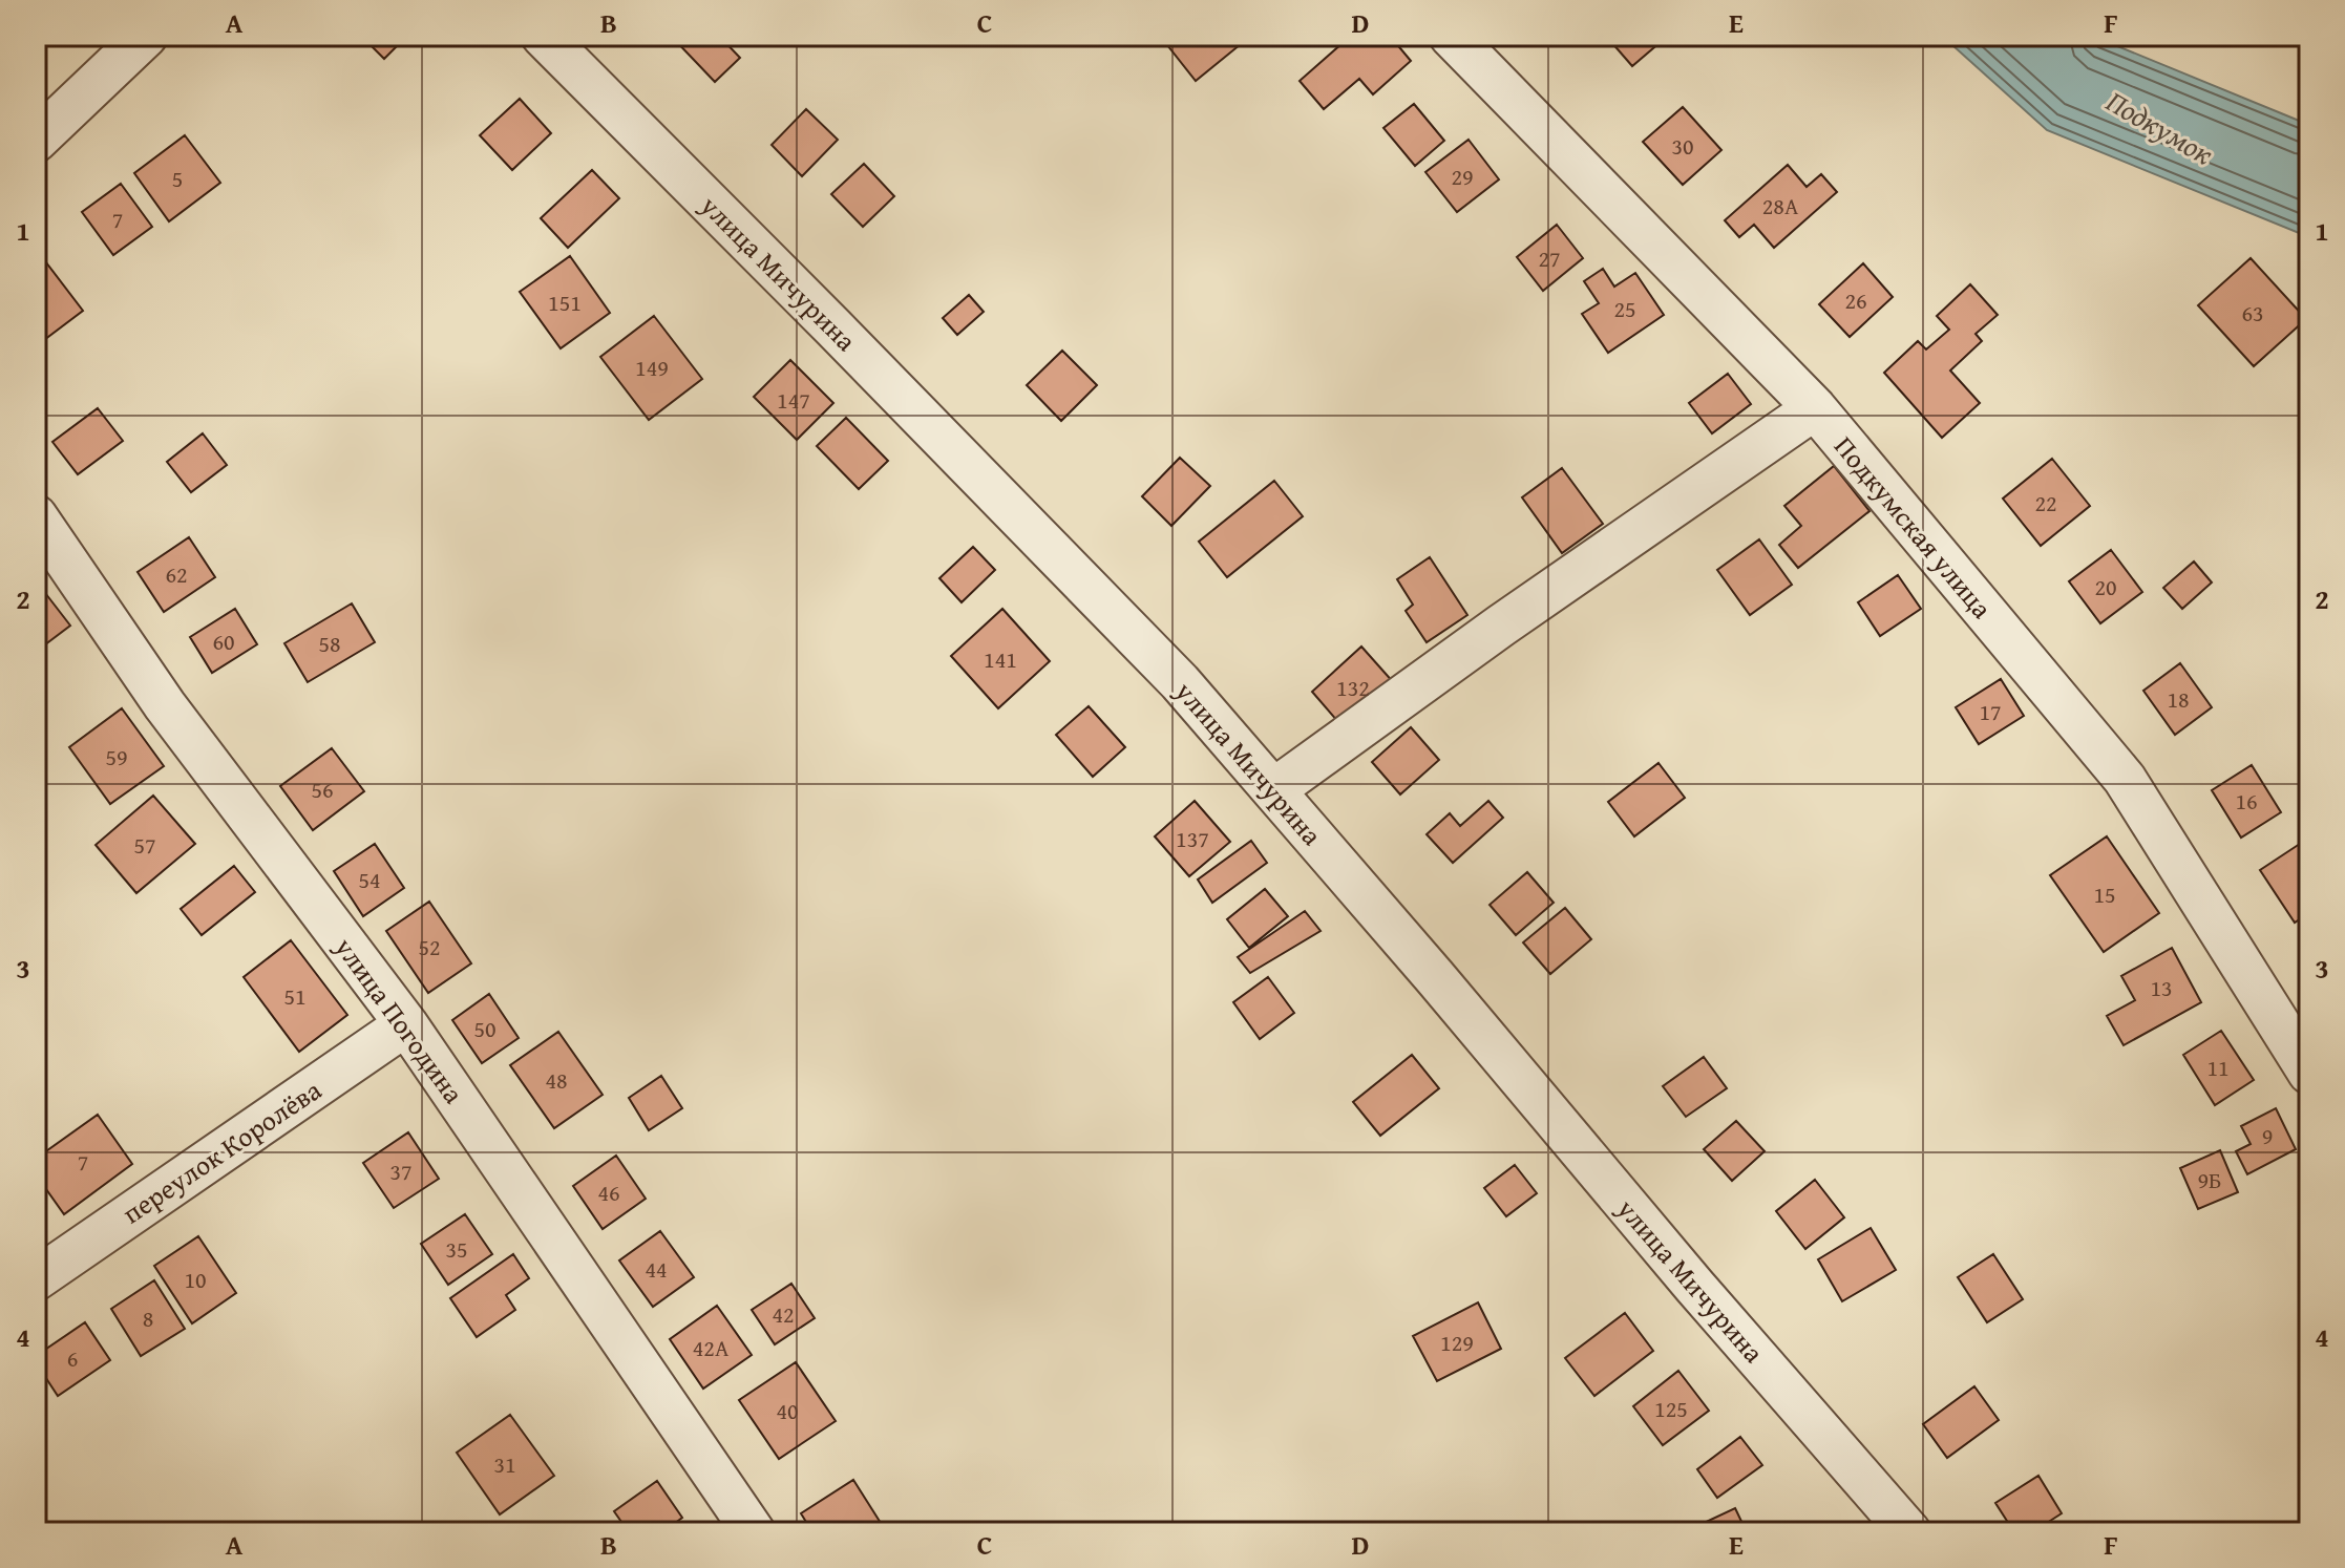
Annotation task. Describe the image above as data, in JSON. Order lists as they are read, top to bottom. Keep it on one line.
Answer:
{"streets":{"street":["улица Мичурина","Подкумская улица","улица Погодина","переулок Королёва"]},"crossings":[["улица Погодина","переулок Королёва"]],"water":["Подкумок"],"house_numbers":["30","29","5","28А","7","27","26","151","25","63","149","147","22","62","20","60","58","141","132","18","17","59","56","16","137","57","54","15","52","13","51","50","11","48","9","7","37","9Б","46","35","44","10","42","8","129","42А","6","125","40","31"],"grid":{"columns":["A","B","C","D","E","F"],"rows":["1","2","3","4"]}}
